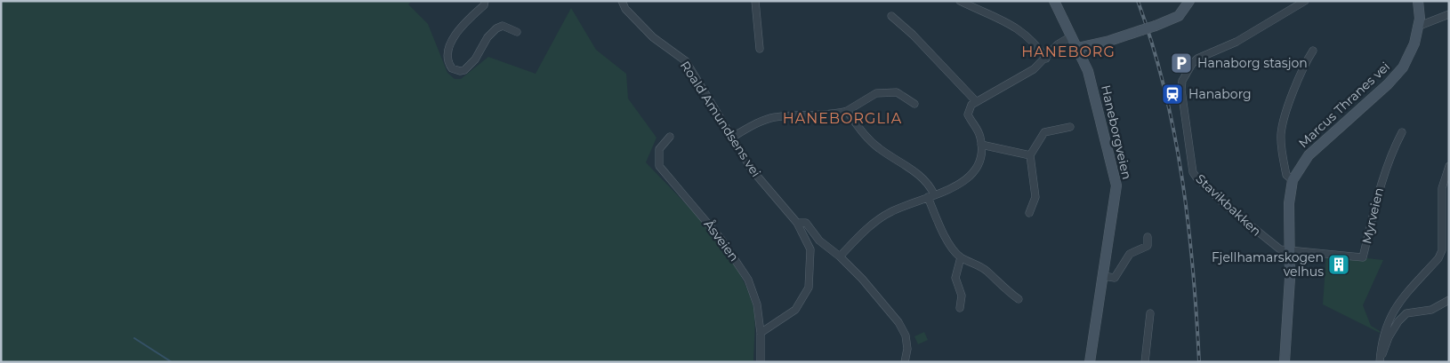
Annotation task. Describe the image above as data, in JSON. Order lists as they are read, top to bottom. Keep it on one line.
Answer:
{"streets":{"street":["Marcus Thranes vei","Roald Amundsens vei","Haneborgveien","Stavikbakken","Myrveien","Åsveien"]},"crossings":[["Marcus Thranes vei","Stavikbakken"],["Marcus Thranes vei","Myrveien"],["Stavikbakken","Myrveien"]],"districts":["HANEBORG","HANEBORGLIA"],"places":{"parking":["Hanaborg stasjon"],"station":["Hanaborg"],"building":["Fjellhamarskogen velhus"]}}
